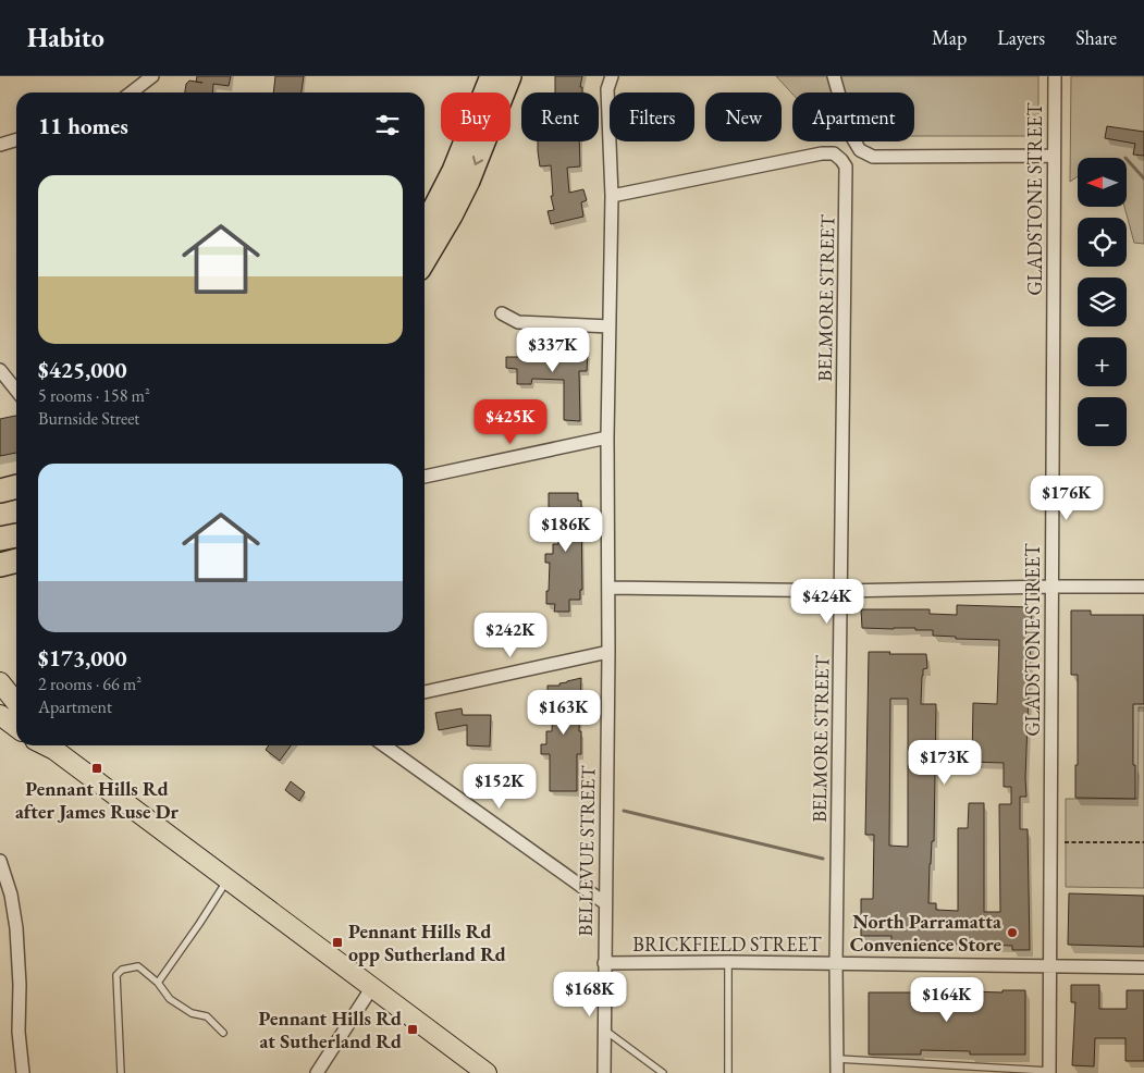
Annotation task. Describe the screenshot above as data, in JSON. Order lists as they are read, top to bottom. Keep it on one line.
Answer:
{"streets":{"street":["GLADSTONE STREET","BELMORE STREET","BELLEVUE STREET","BRICKFIELD STREET"]},"crossings":[["GLADSTONE STREET","BRICKFIELD STREET"],["BELMORE STREET","BELLEVUE STREET"],["BELMORE STREET","BRICKFIELD STREET"],["BELLEVUE STREET","BRICKFIELD STREET"]],"places":{"transit":["Pennant Hills Rd after James Ruse Dr","Pennant Hills Rd opp Sutherland Rd","Pennant Hills Rd at Sutherland Rd"],"other":["North Parramatta Convenience Store"]},"north":"left","page":{"header":"Habito","nav":["Map","Layers","Share"],"chip":["Buy","Rent","Filters","New","Apartment"],"heading":"11 homes","map_buttons":["+","−"],"list":[{"name":"$425,000","note":"5 rooms · 158 m² · Burnside Street"},{"name":"$173,000","note":"2 rooms · 66 m² · Apartment"}],"price":["$337K","$425K","$176K","$186K","$424K","$242K","$163K","$173K","$152K","$168K","$164K"]}}
